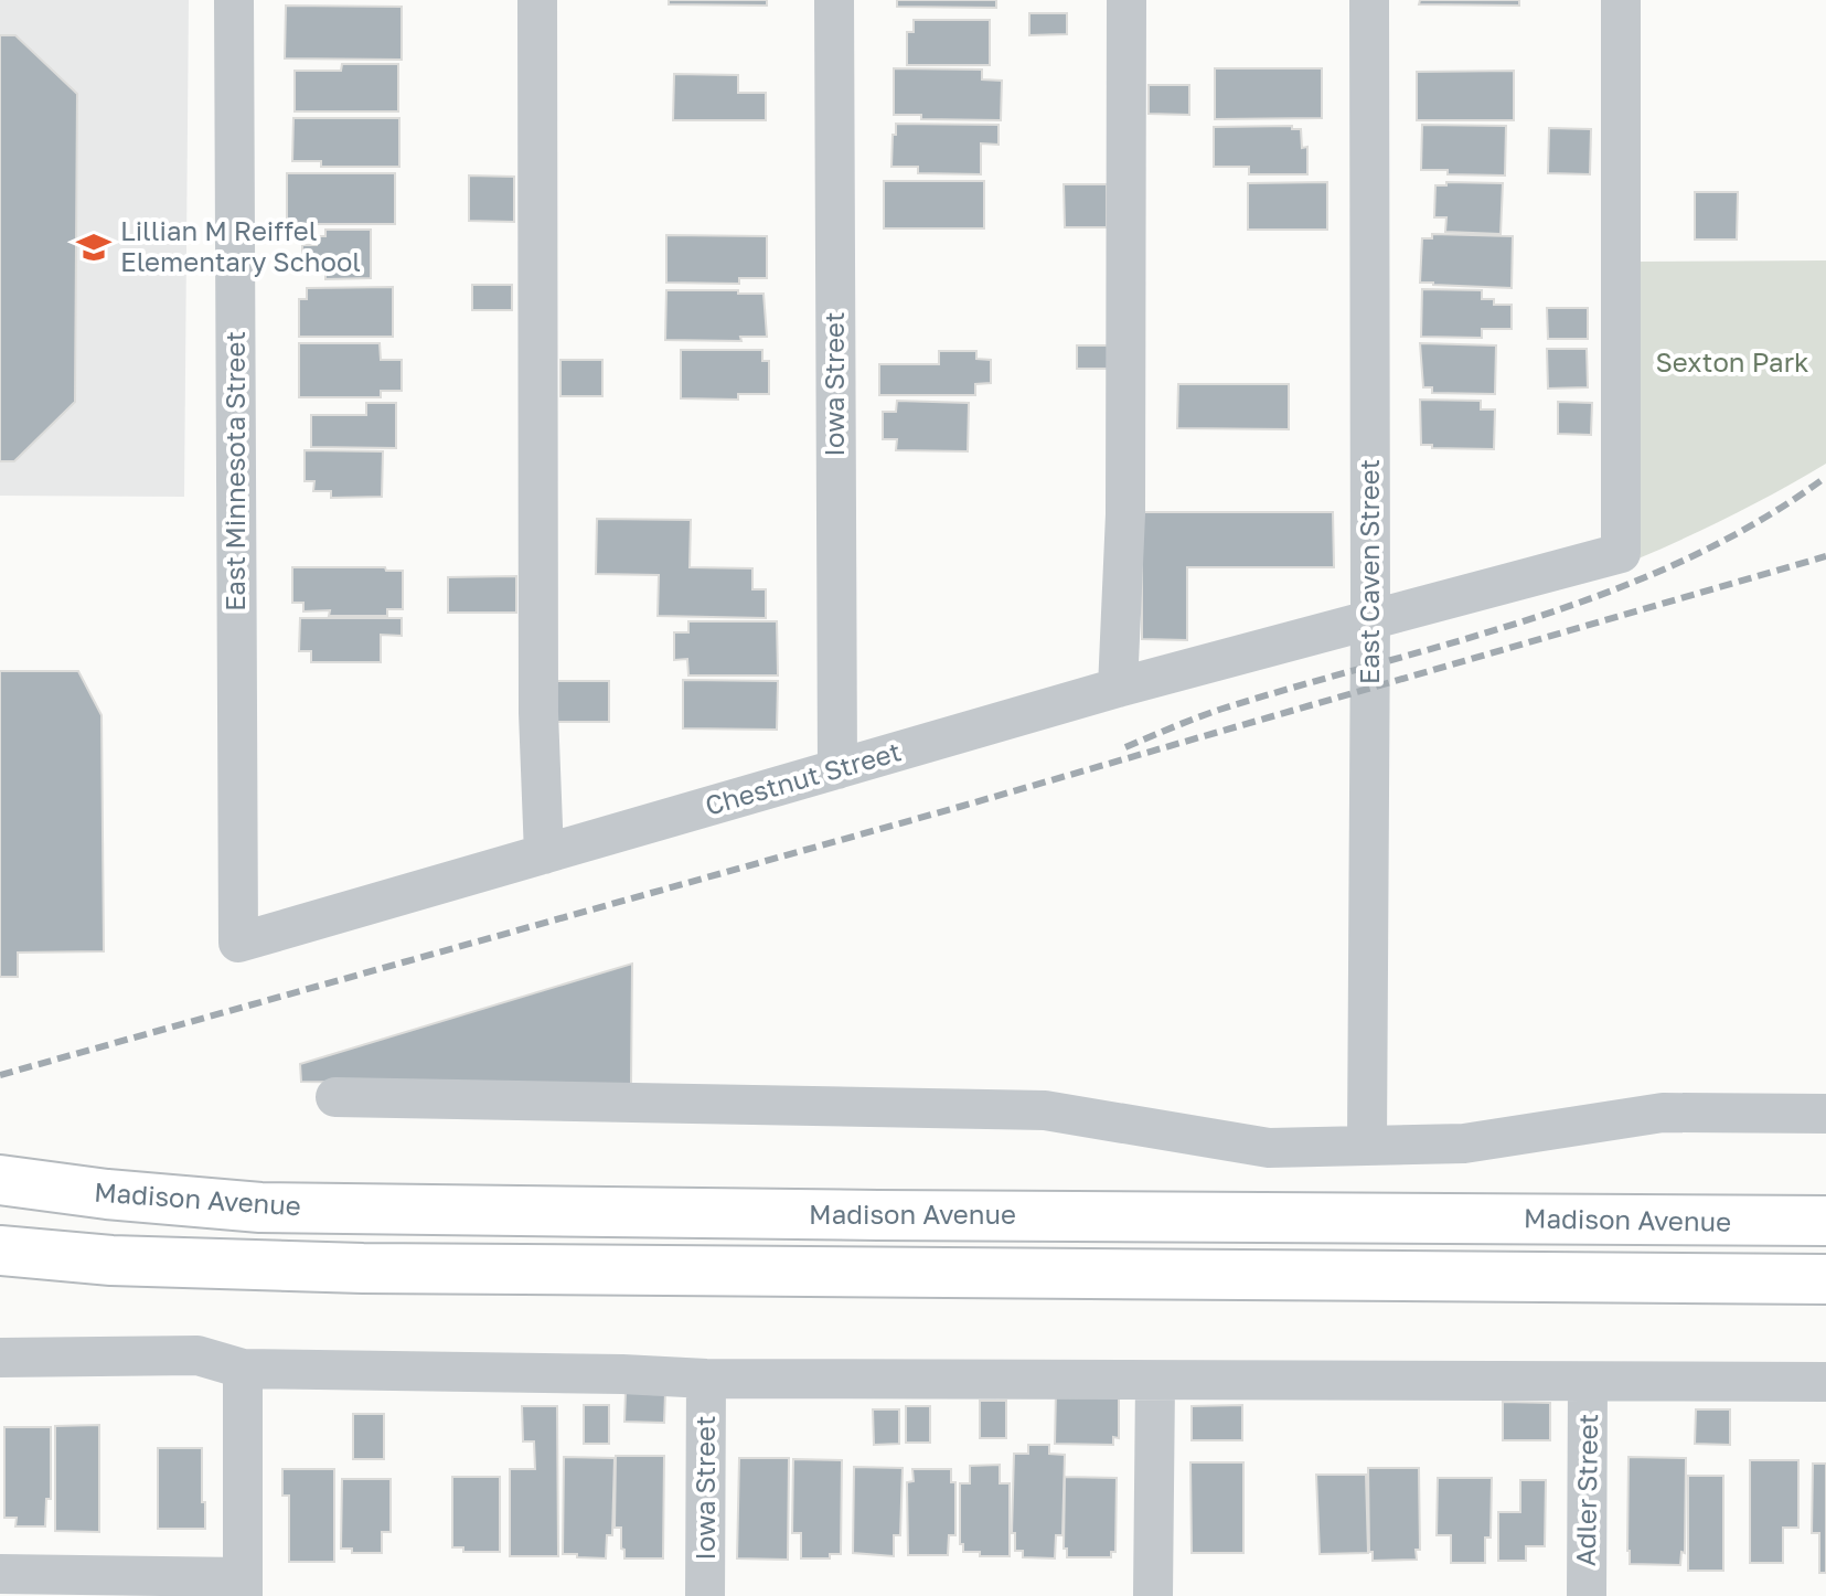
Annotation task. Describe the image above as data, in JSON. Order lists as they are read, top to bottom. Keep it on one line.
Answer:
{"streets":{"main road":["Madison Avenue"],"street":["Iowa Street","East Minnesota Street","East Caven Street","Chestnut Street","Adler Street"]},"crossings":[["Iowa Street","Chestnut Street"],["East Minnesota Street","Chestnut Street"],["East Caven Street","Chestnut Street"]],"parks":["Sexton Park"],"places":{"school or university":["Lillian M Reiffel Elementary School"]}}
